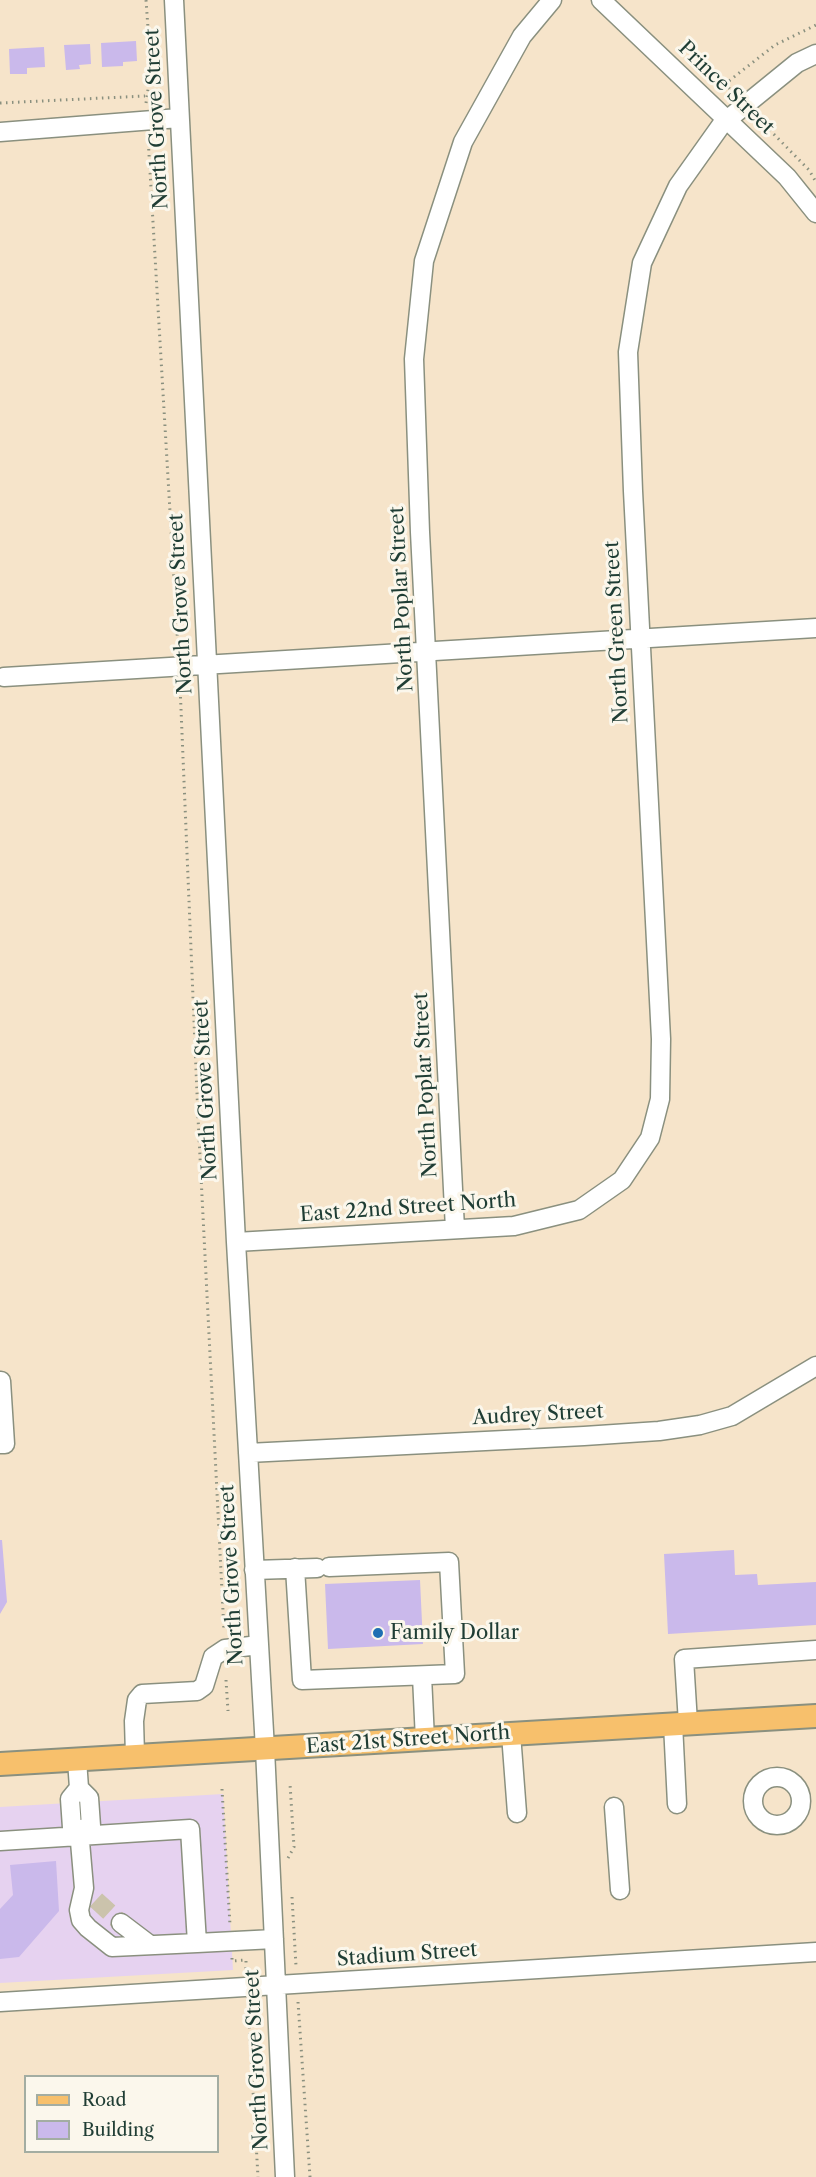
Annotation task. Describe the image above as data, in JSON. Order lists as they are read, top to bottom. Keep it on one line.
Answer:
{"streets":{"main road":["East 21st Street North"],"street":["Prince Street","North Grove Street","North Poplar Street","North Green Street","East 22nd Street North","Audrey Street","Stadium Street"]},"crossings":[["Prince Street","North Green Street"],["North Grove Street","East 22nd Street North"],["North Grove Street","Audrey Street"],["North Grove Street","East 21st Street North"],["North Grove Street","Stadium Street"],["North Poplar Street","East 22nd Street North"],["North Green Street","East 22nd Street North"]],"places":["Family Dollar"],"legend":["Road","Building"]}
